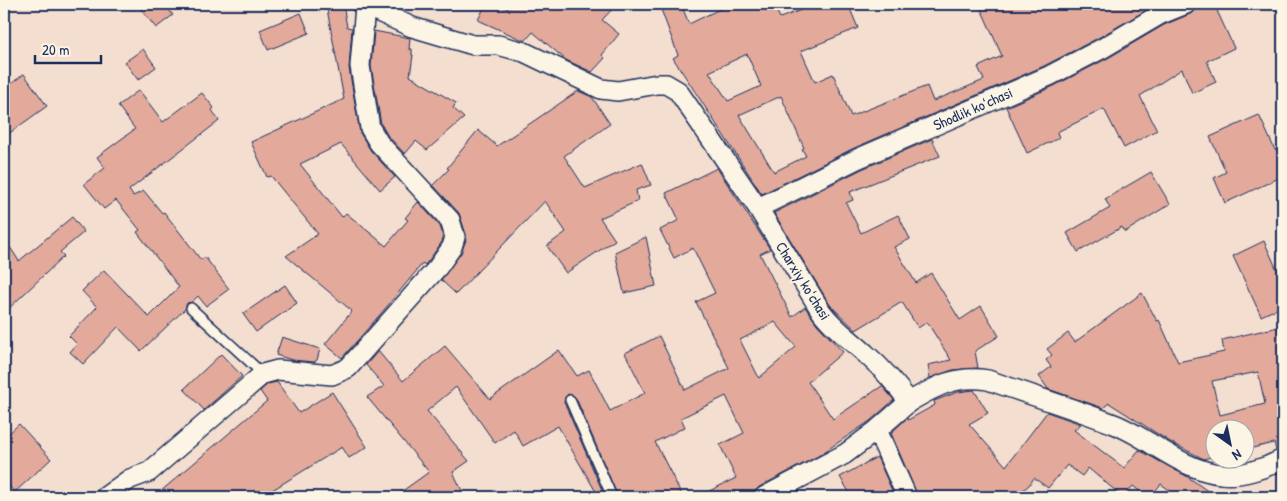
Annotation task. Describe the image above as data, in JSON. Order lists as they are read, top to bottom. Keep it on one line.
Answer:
{"streets":{"street":["Shodlik koʻchasi","Charxiy koʻchasi"]},"crossings":[["Shodlik koʻchasi","Charxiy koʻchasi"]],"scale_bar":"20 m","north":"bottom right"}
